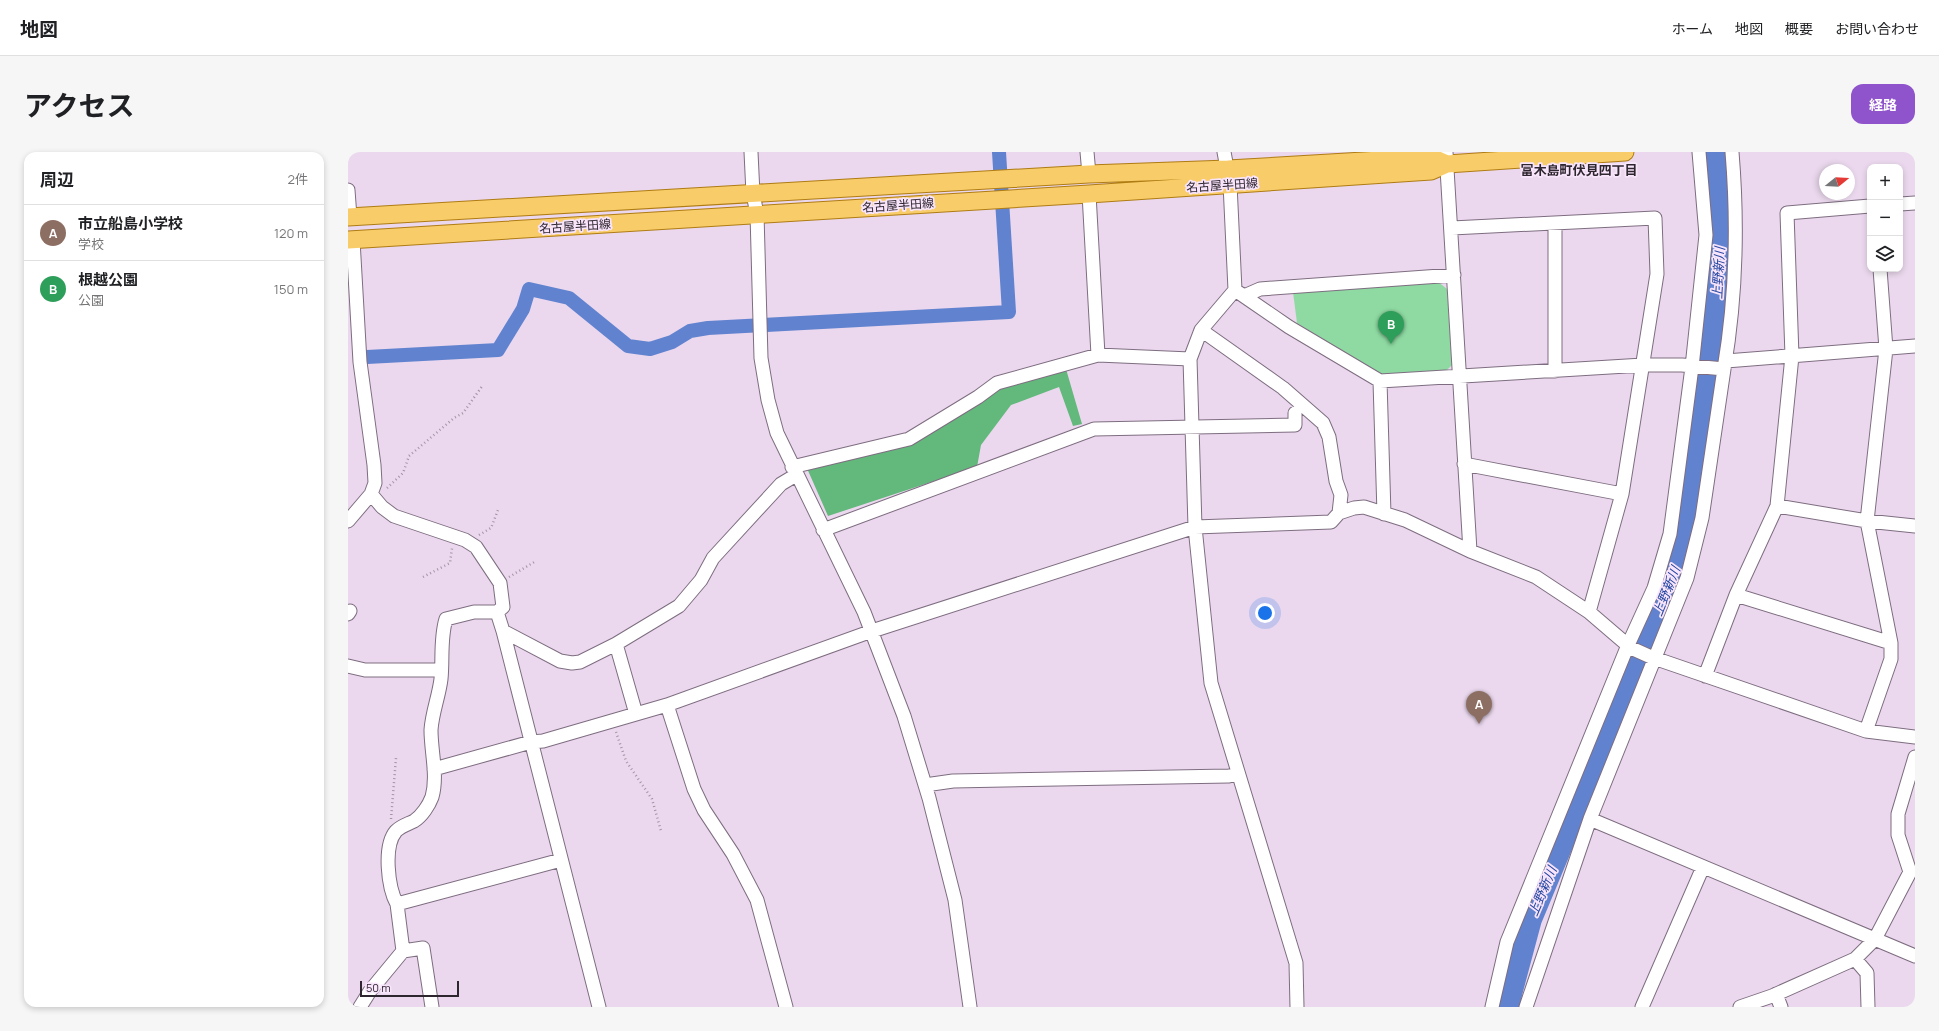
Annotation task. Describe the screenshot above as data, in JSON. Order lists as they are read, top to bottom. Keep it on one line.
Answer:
{"streets":{"main road":["名古屋半田線"]},"districts":["富木島町伏見四丁目"],"water":["上野新川"],"scale_bar":"50 m","north":"right","page":{"header":"地図","nav":["ホーム","地図","概要","お問い合わせ"],"title":"アクセス","buttons":"経路","heading":["周辺","2件"],"map_buttons":["+","−"],"list":[{"mark":"A","name":"市立船島小学校","note":"学校","value":"120 m"},{"mark":"B","name":"根越公園","note":"公園","value":"150 m"}],"pins":["B","A"],"scale":"50 m"}}
